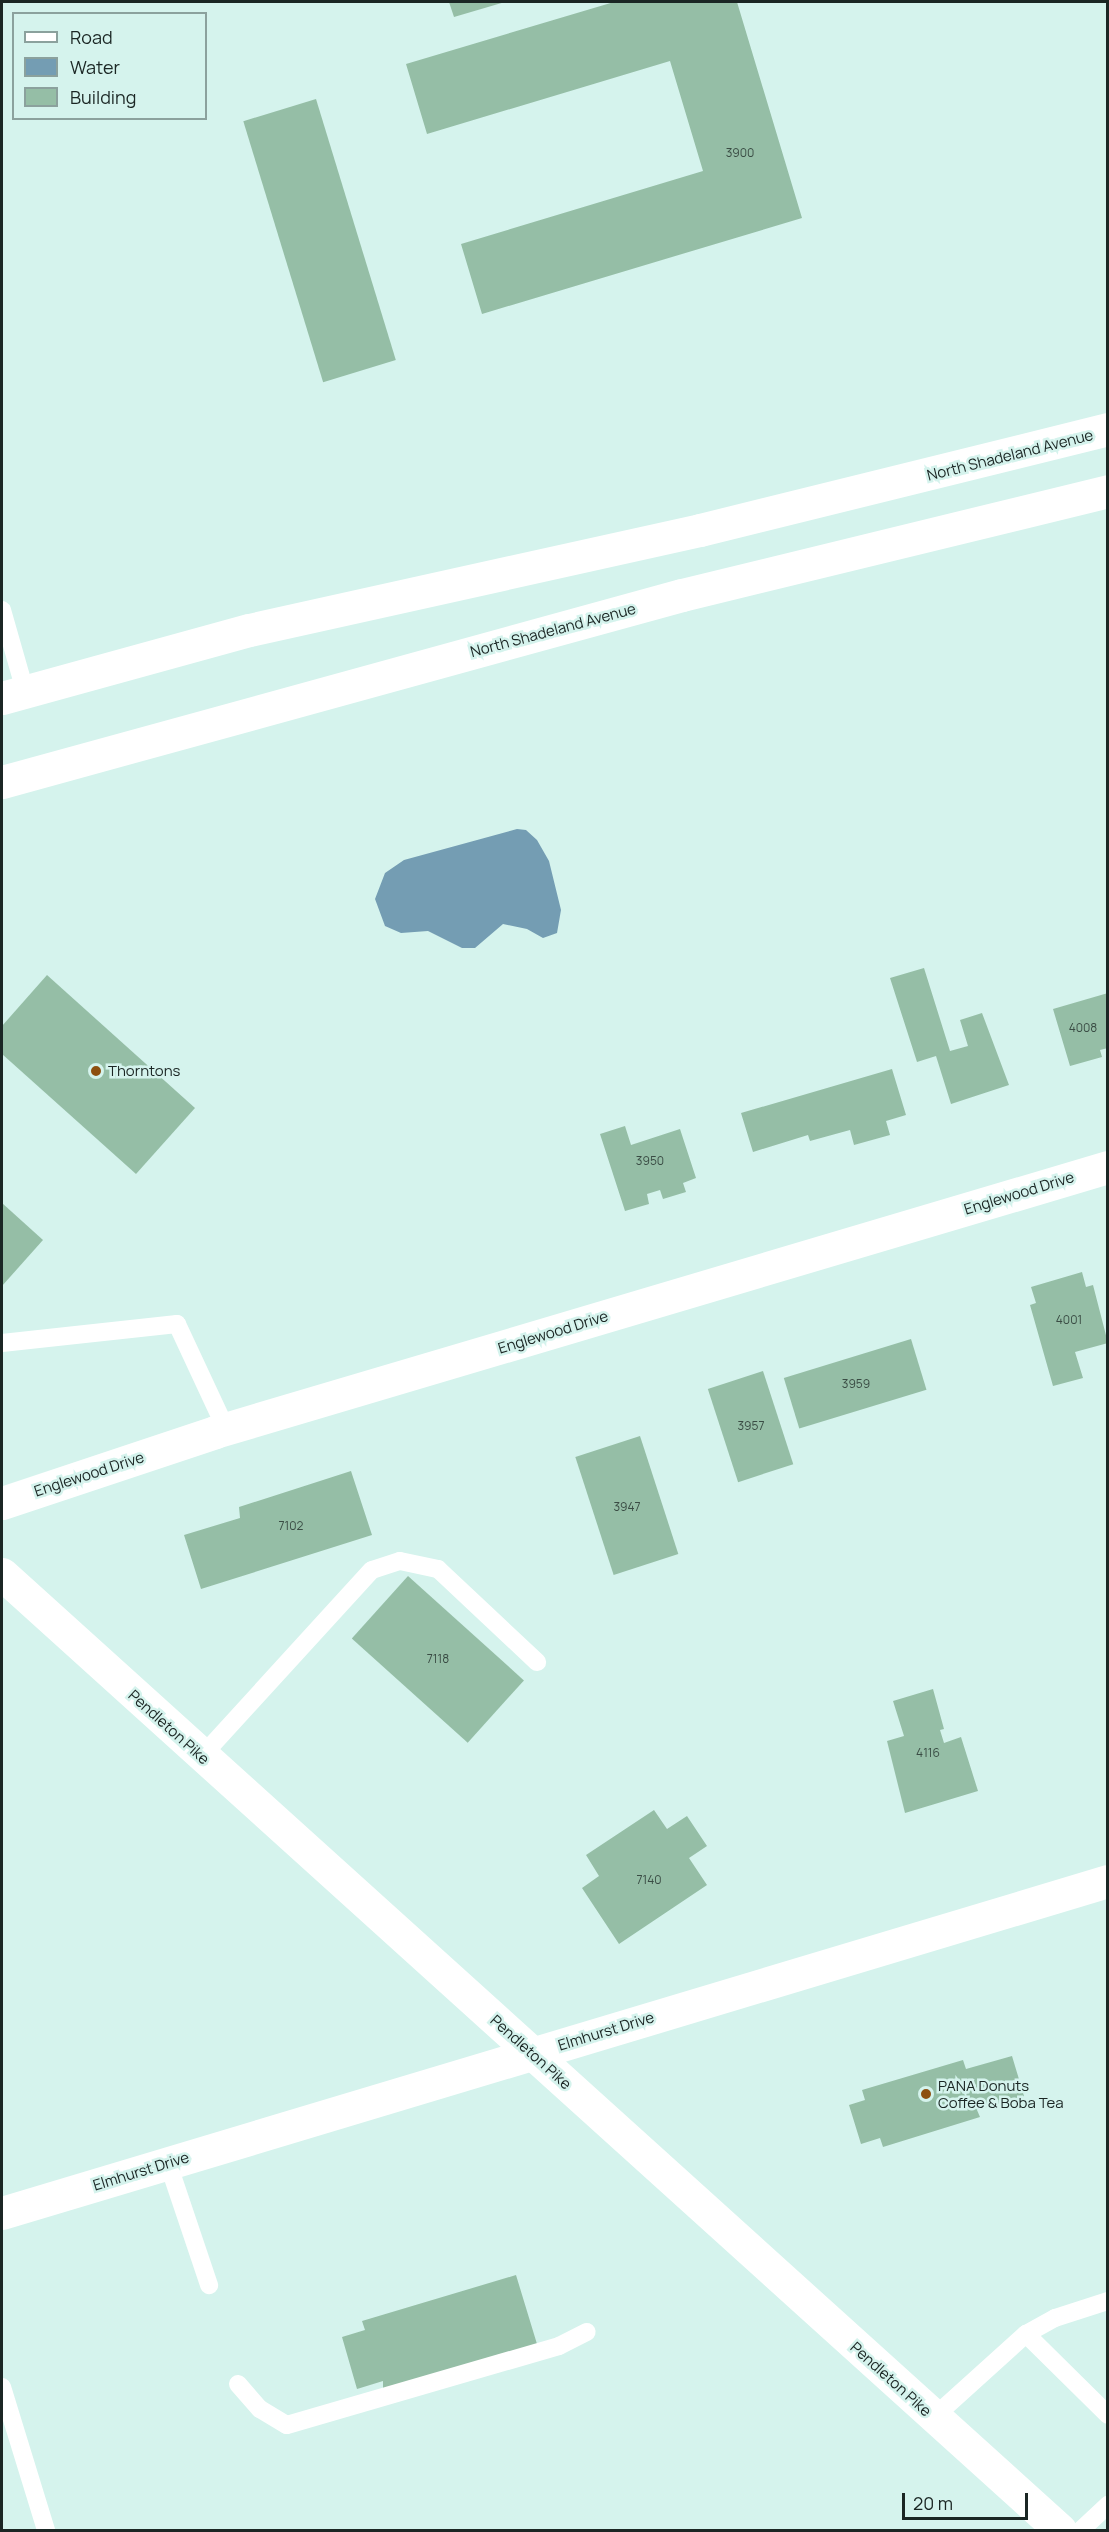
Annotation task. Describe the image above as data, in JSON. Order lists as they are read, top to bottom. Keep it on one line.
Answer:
{"streets":{"main road":["North Shadeland Avenue","Englewood Drive","Pendleton Pike","Elmhurst Drive"]},"crossings":[["Pendleton Pike","Elmhurst Drive"]],"places":["Thorntons","PANA Donuts Coffee & Boba Tea"],"house_numbers":["3900","4008","3950","4001","3959","3957","3947","7102","7118","4116","7140"],"legend":["Road","Water","Building"],"scale_bar":"20 m"}
